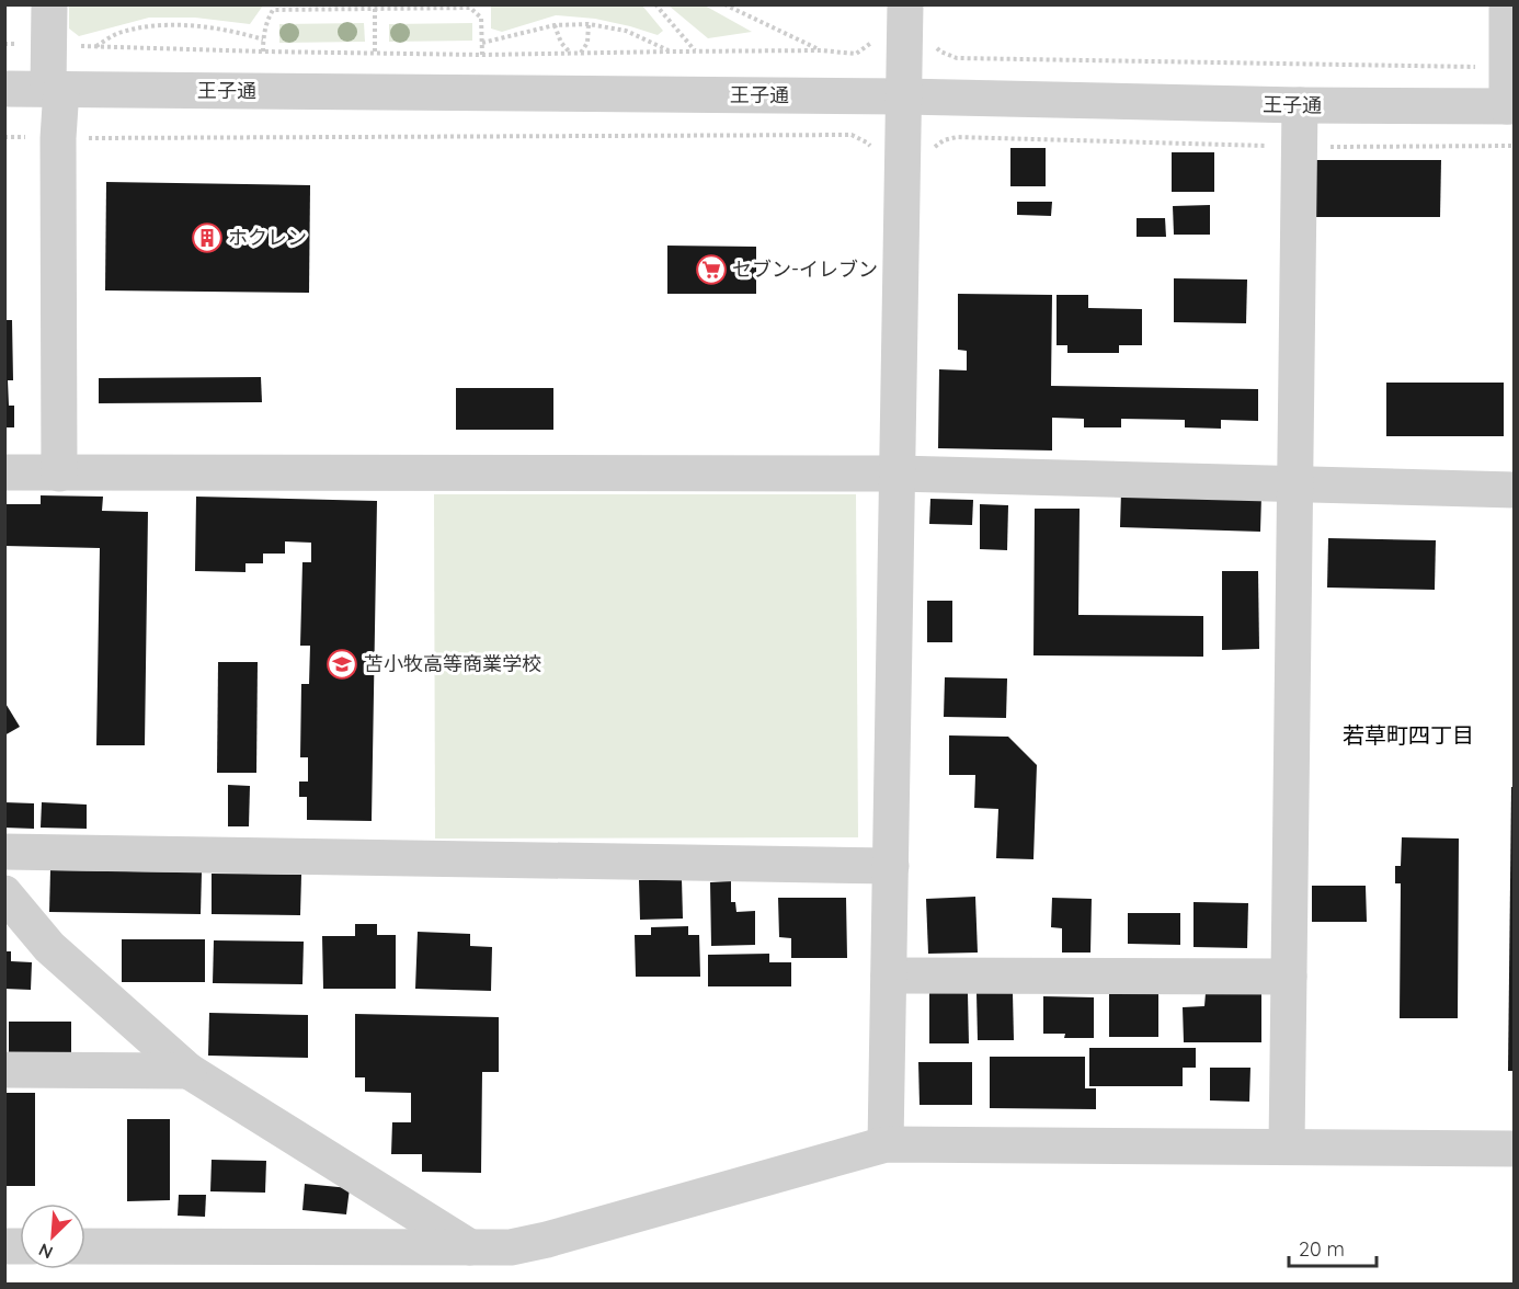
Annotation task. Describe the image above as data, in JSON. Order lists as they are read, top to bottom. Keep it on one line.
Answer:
{"streets":{"street":["王子通"]},"districts":["若草町四丁目"],"places":{"building":["ホクレン"],"supermarket":["セブン-イレブン"],"school or university":["苫小牧高等商業学校"]},"scale_bar":"20 m","north":"bottom left"}
